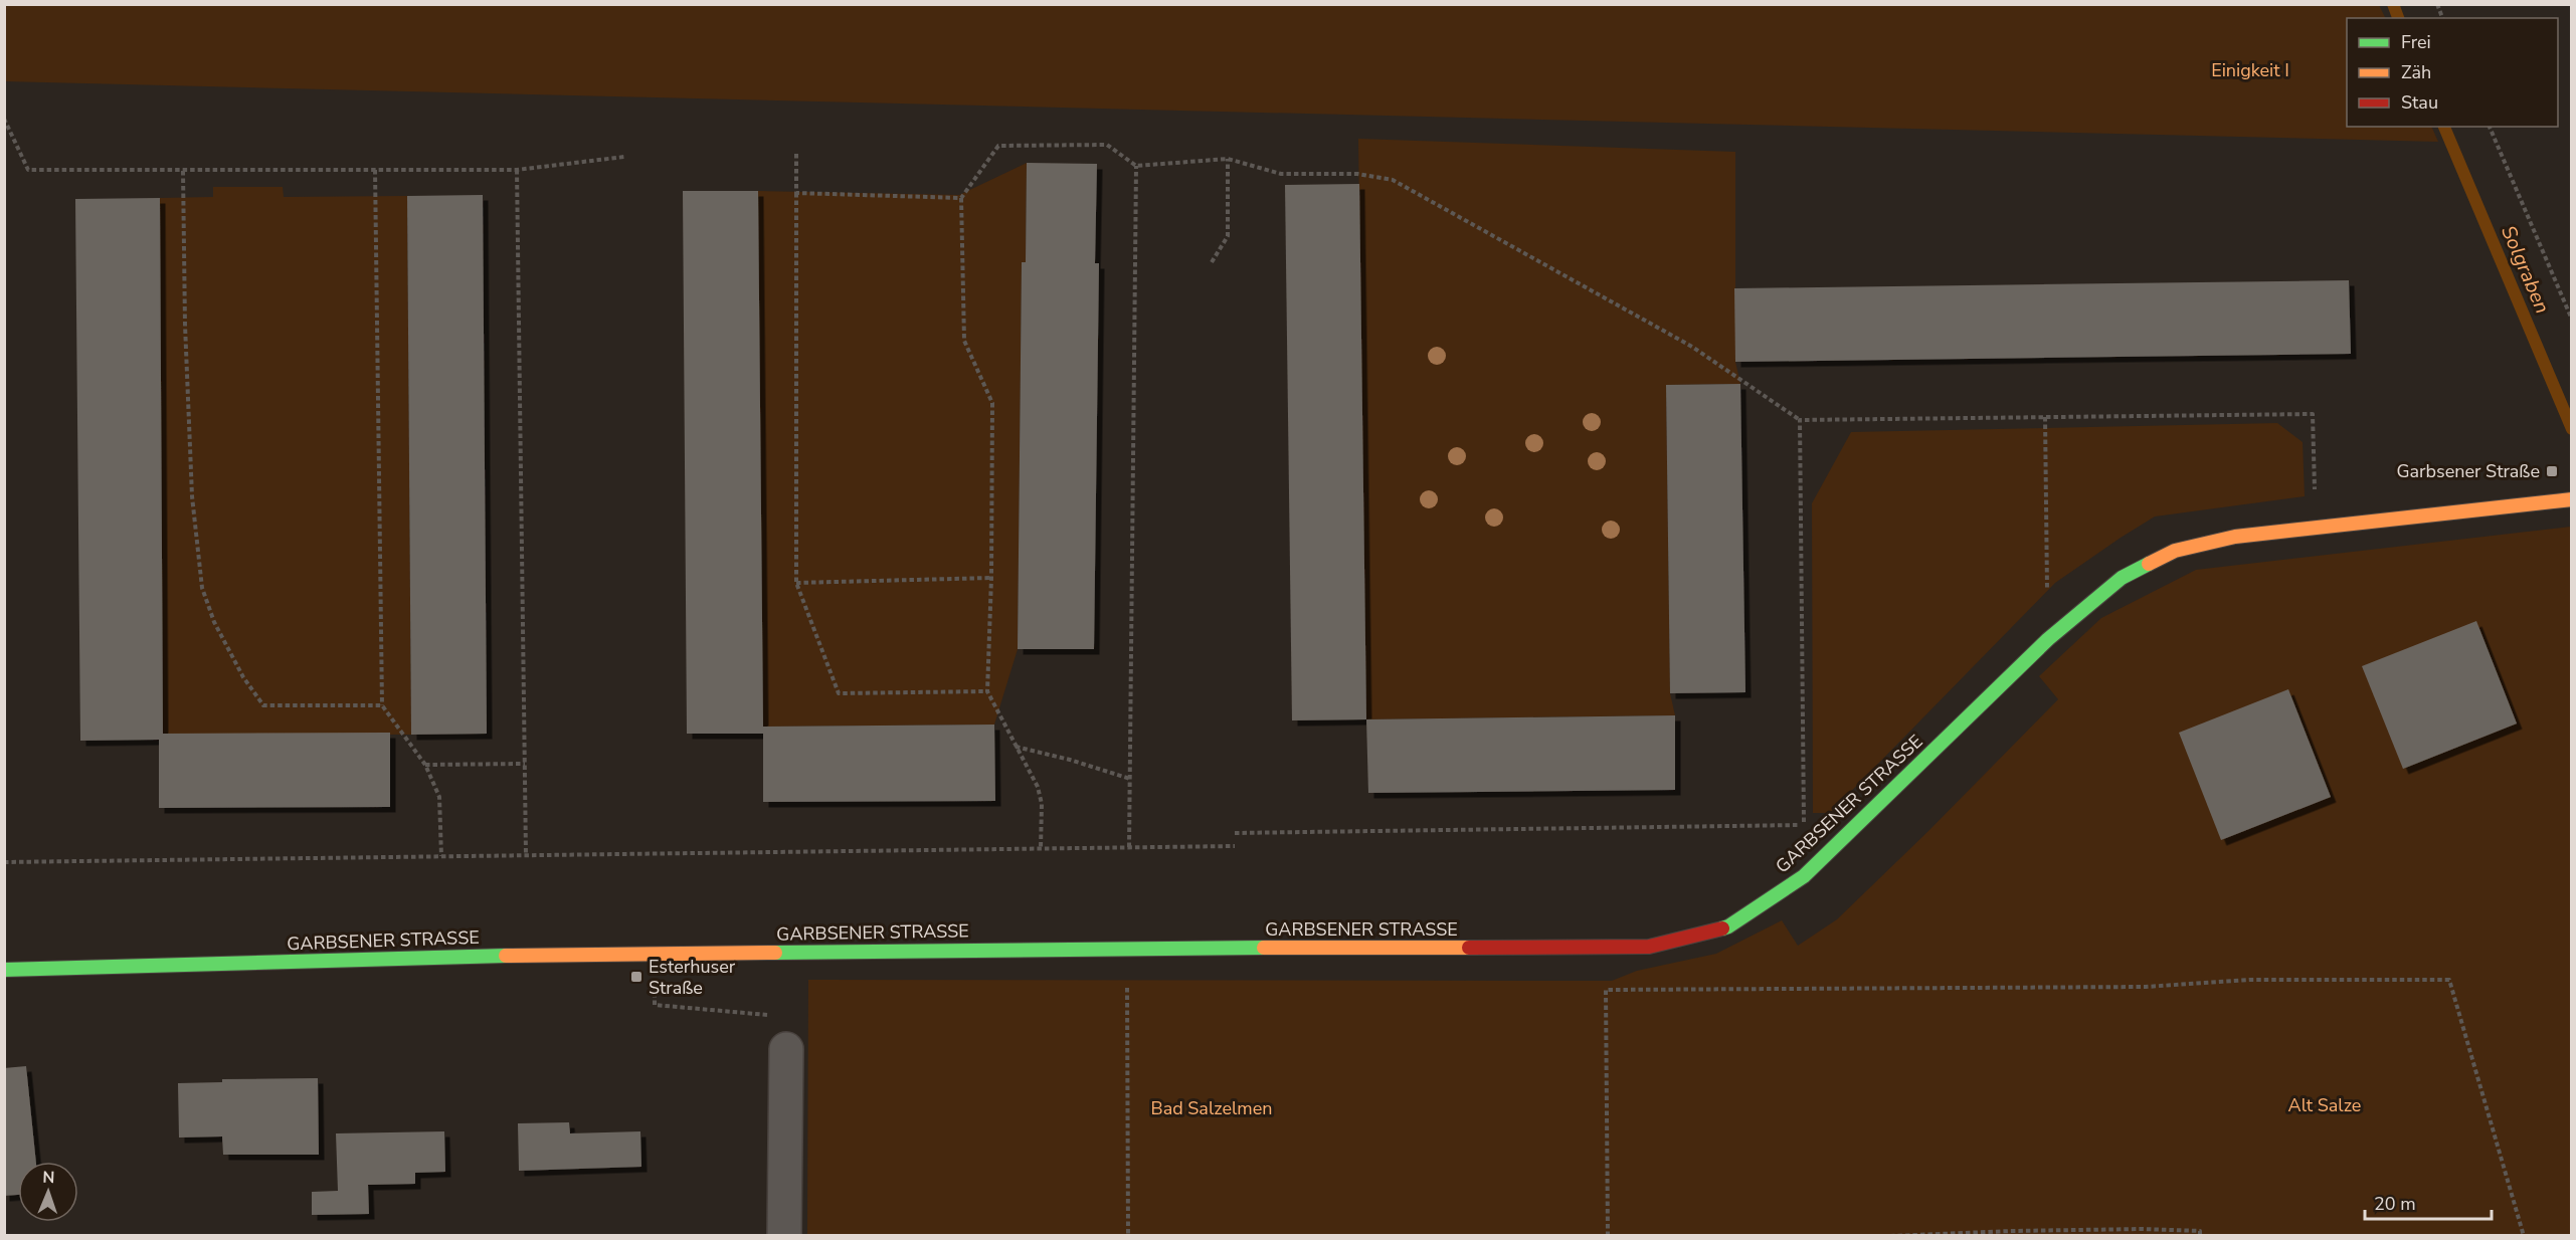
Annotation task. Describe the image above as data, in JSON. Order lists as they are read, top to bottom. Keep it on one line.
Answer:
{"streets":{"street":["GARBSENER STRASSE"]},"water":["Solgraben"],"parks":["Einigkeit I","Alt Salze","Bad Salzelmen"],"places":{"transit":["Garbsener Straße","Esterhuser Straße"]},"legend":["Frei","Zäh","Stau"],"scale_bar":"20 m","north":"top"}
